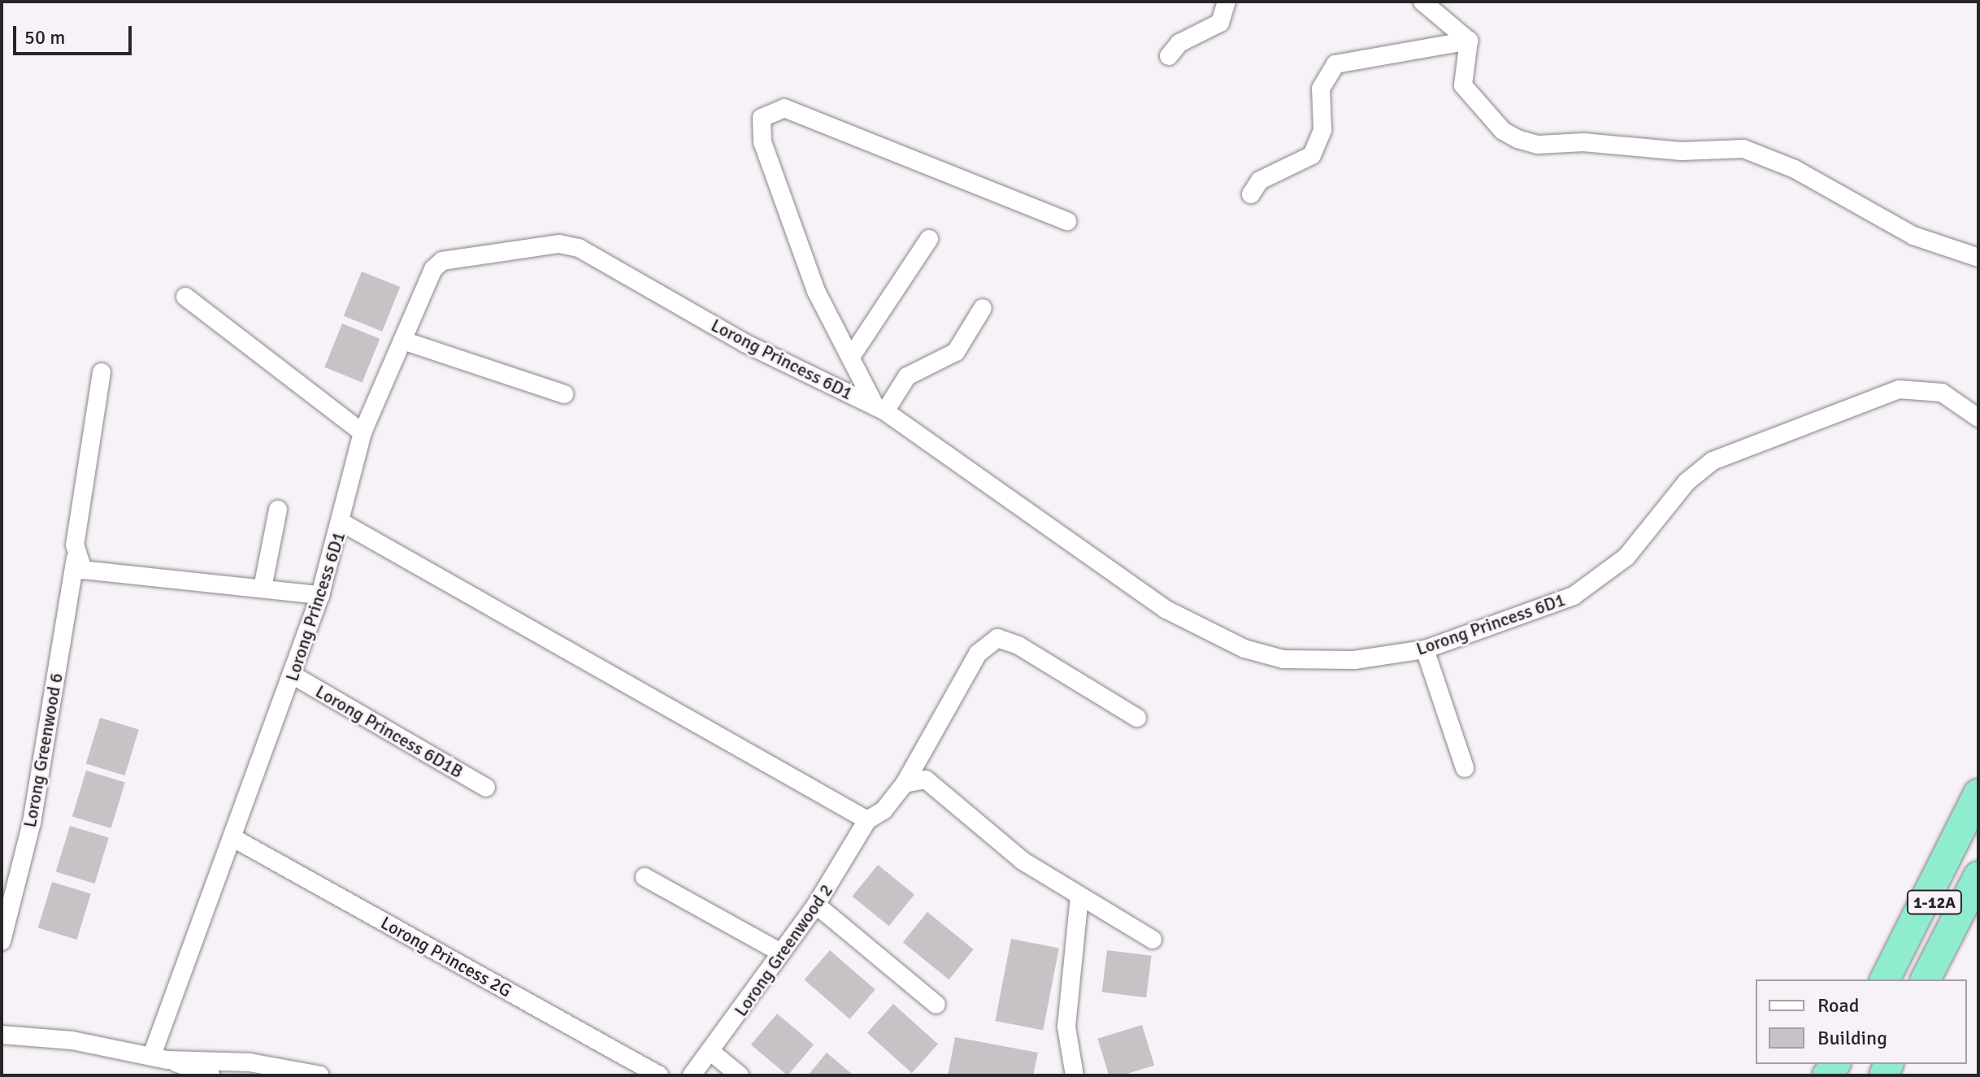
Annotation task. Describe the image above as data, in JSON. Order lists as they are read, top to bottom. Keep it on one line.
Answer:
{"streets":{"highway":["1-12A"],"street":["Lorong Princess 6D1","Lorong Princess 6D1B","Lorong Greenwood 6","Lorong Greenwood 2","Lorong Princess 2G"]},"crossings":[["Lorong Princess 6D1","Lorong Princess 6D1B"],["Lorong Princess 6D1","Lorong Princess 2G"]],"legend":["Road","Building"],"scale_bar":"50 m"}
